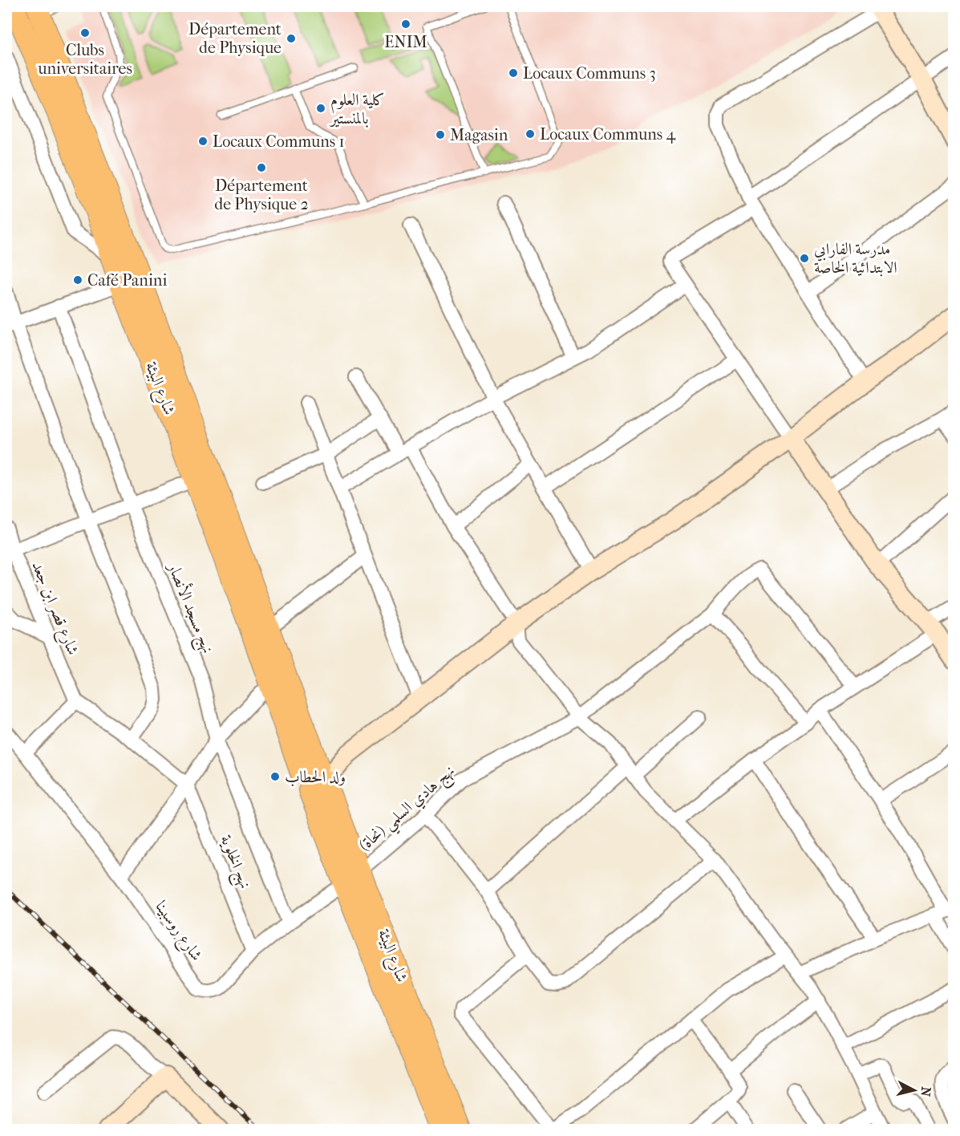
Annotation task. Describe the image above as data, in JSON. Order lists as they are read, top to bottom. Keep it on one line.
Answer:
{"streets":{"main road":["شارع البيئة"],"street":["شارع قصر ابن جعد","نهج مسجد الأنصار","نهج هادي السلمي (نحاة)","نهج الخلوية","شارع روسبينا"]},"crossings":[["شارع البيئة","نهج هادي السلمي (نحاة)"],["شارع البيئة","شارع روسبينا"],["نهج مسجد الأنصار","شارع روسبينا"],["نهج هادي السلمي (نحاة)","شارع روسبينا"],["نهج الخلوية","شارع روسبينا"]],"places":["ENIM","Clubs universitaires","Département de Physique","Locaux Communs 3","كلية العلوم بالمنستير","Locaux Communs 4","Magasin","Locaux Communs 1","Département de Physique 2","مدرسة الفارابي الابتدائية الخاصة","Café Panini","ولد الحطاب"],"north":"right"}
